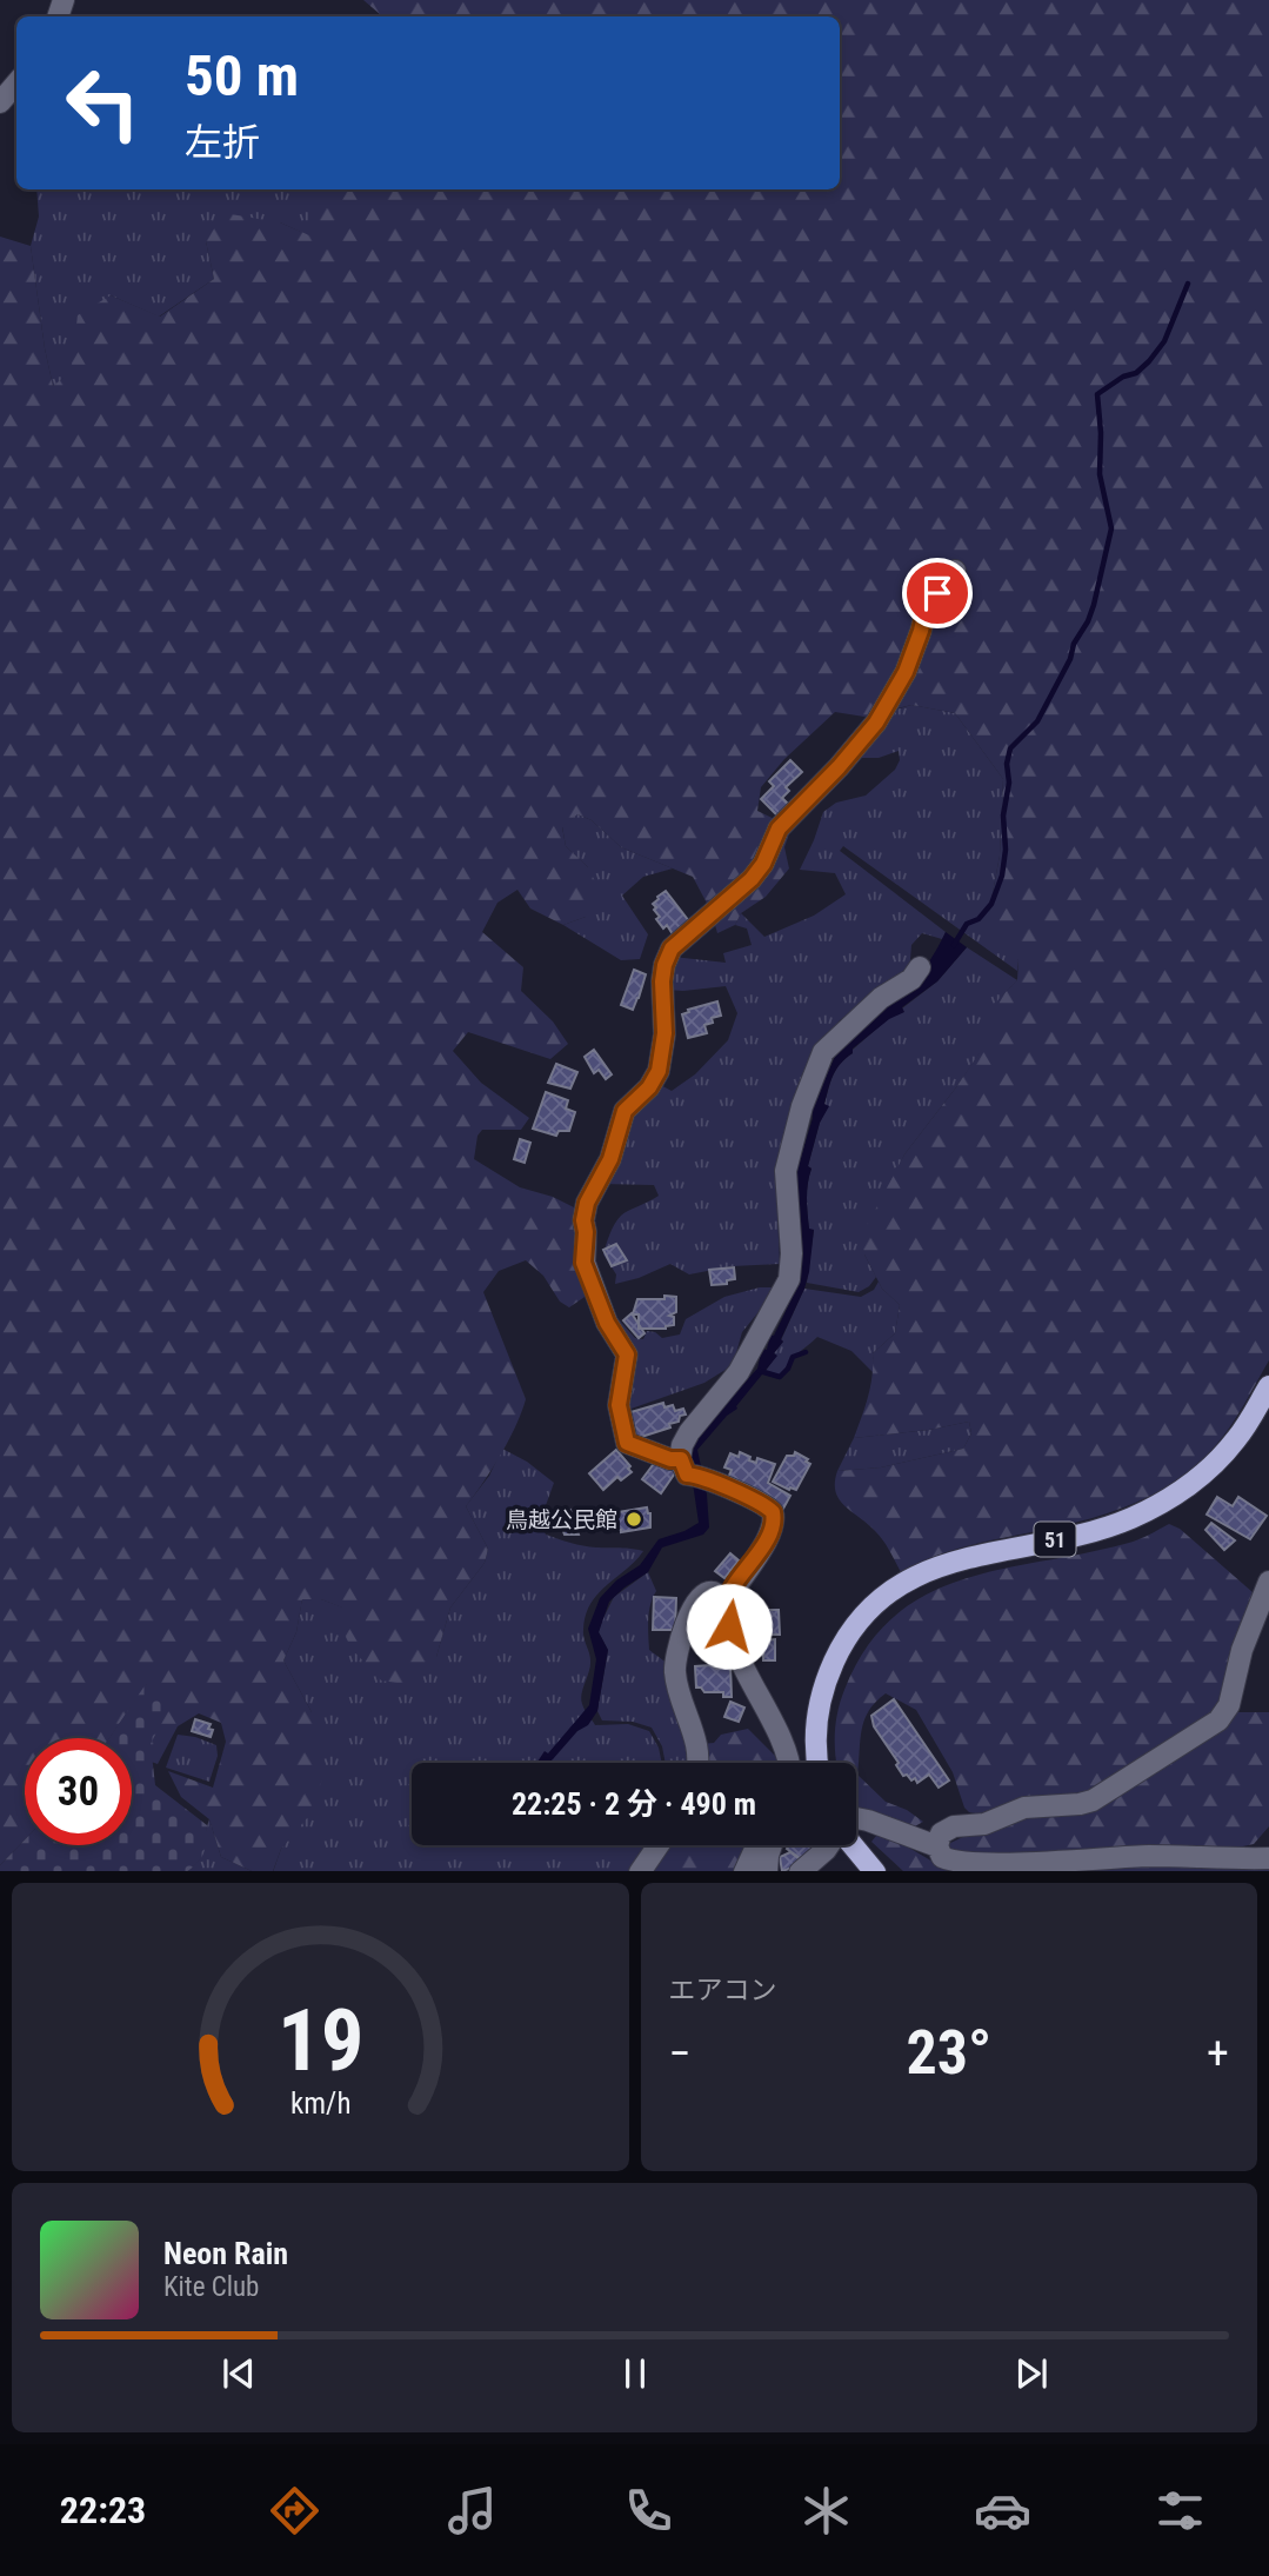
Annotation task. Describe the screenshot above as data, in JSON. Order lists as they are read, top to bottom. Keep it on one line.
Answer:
{"streets":{"main road":["51"]},"places":["鳥越公民館"],"page":{"turn":["50 m","左折"],"limit":"30","trip":"22:25 · 2 分 · 490 m","tile":"エアコン","heat":["−","23°","+"],"song":["Neon Rain","Kite Club"],"tabs":"22:23","gauge":["19","km/h"]}}
